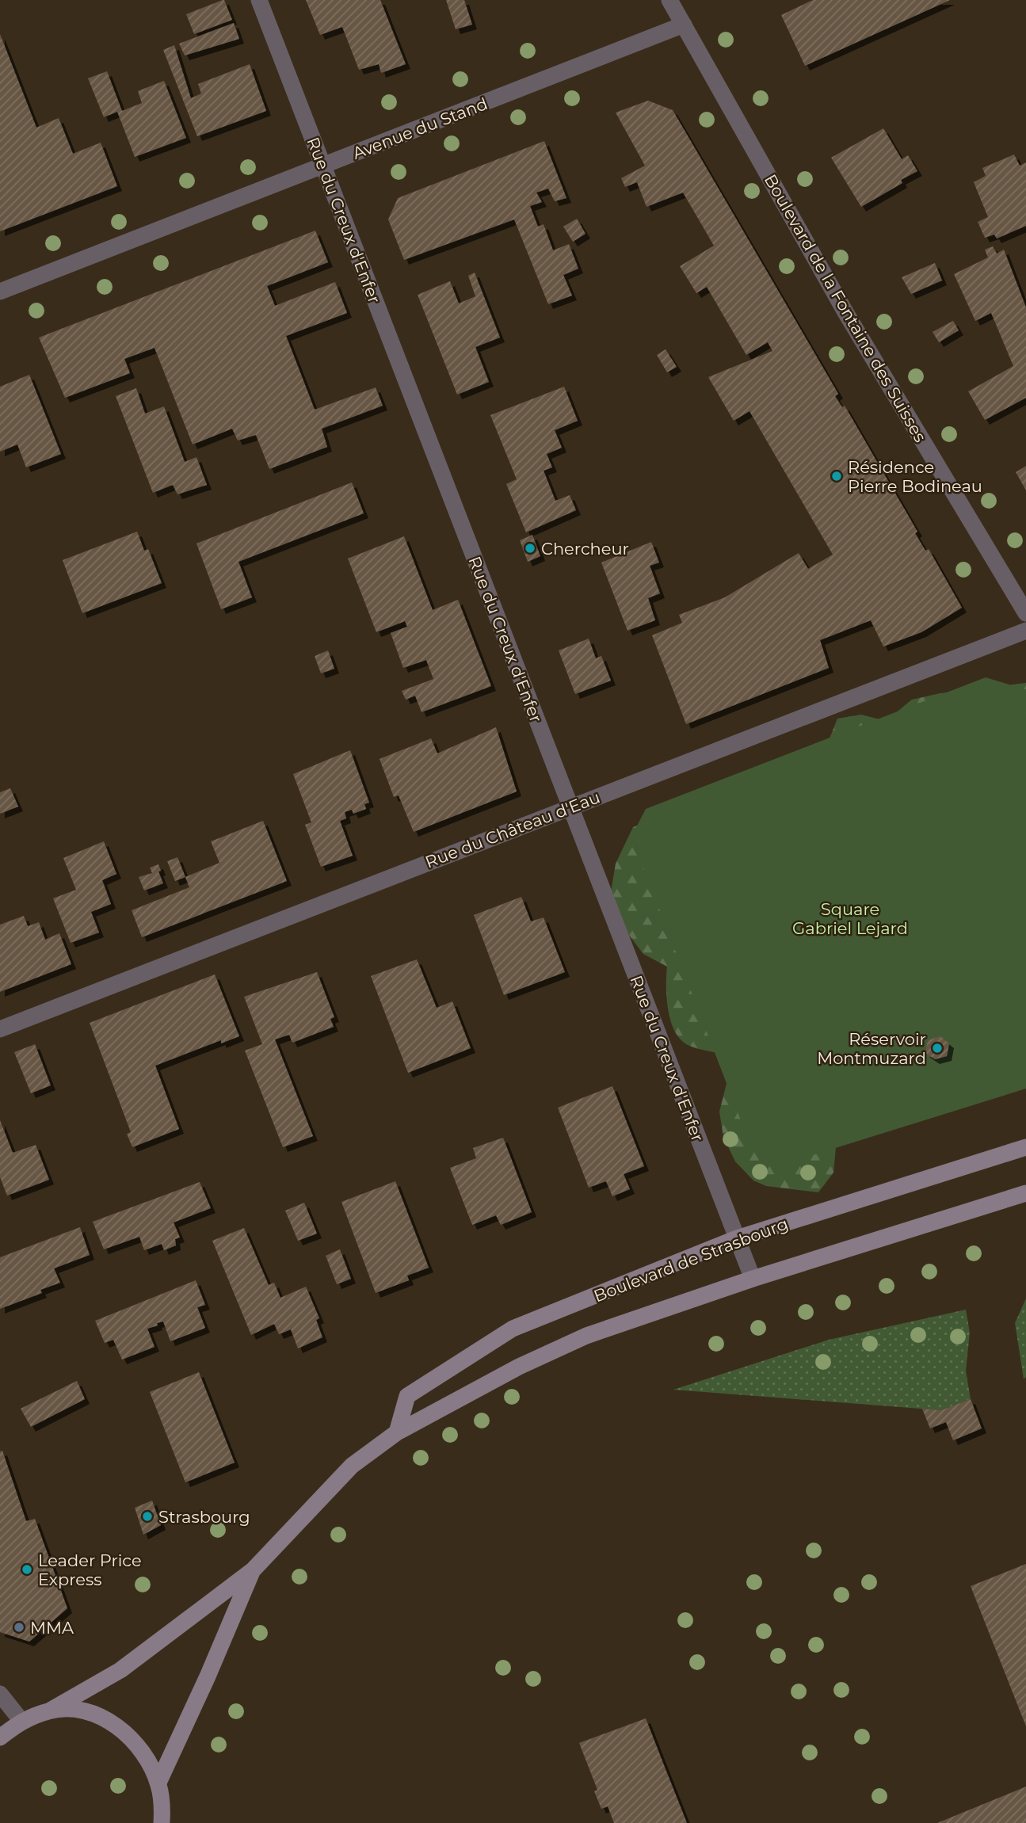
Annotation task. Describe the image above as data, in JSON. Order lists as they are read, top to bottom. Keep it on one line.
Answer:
{"streets":{"street":["Avenue du Stand","Rue du Creux d'Enfer","Boulevard de la Fontaine des Suisses","Rue du Château d'Eau","Boulevard de Strasbourg"]},"crossings":[["Avenue du Stand","Rue du Creux d'Enfer"],["Avenue du Stand","Boulevard de la Fontaine des Suisses"],["Rue du Creux d'Enfer","Rue du Château d'Eau"],["Rue du Creux d'Enfer","Boulevard de Strasbourg"]],"parks":["Square Gabriel Lejard"],"places":["Résidence Pierre Bodineau","Chercheur","Réservoir Montmuzard","Strasbourg","Leader Price Express","MMA"]}
